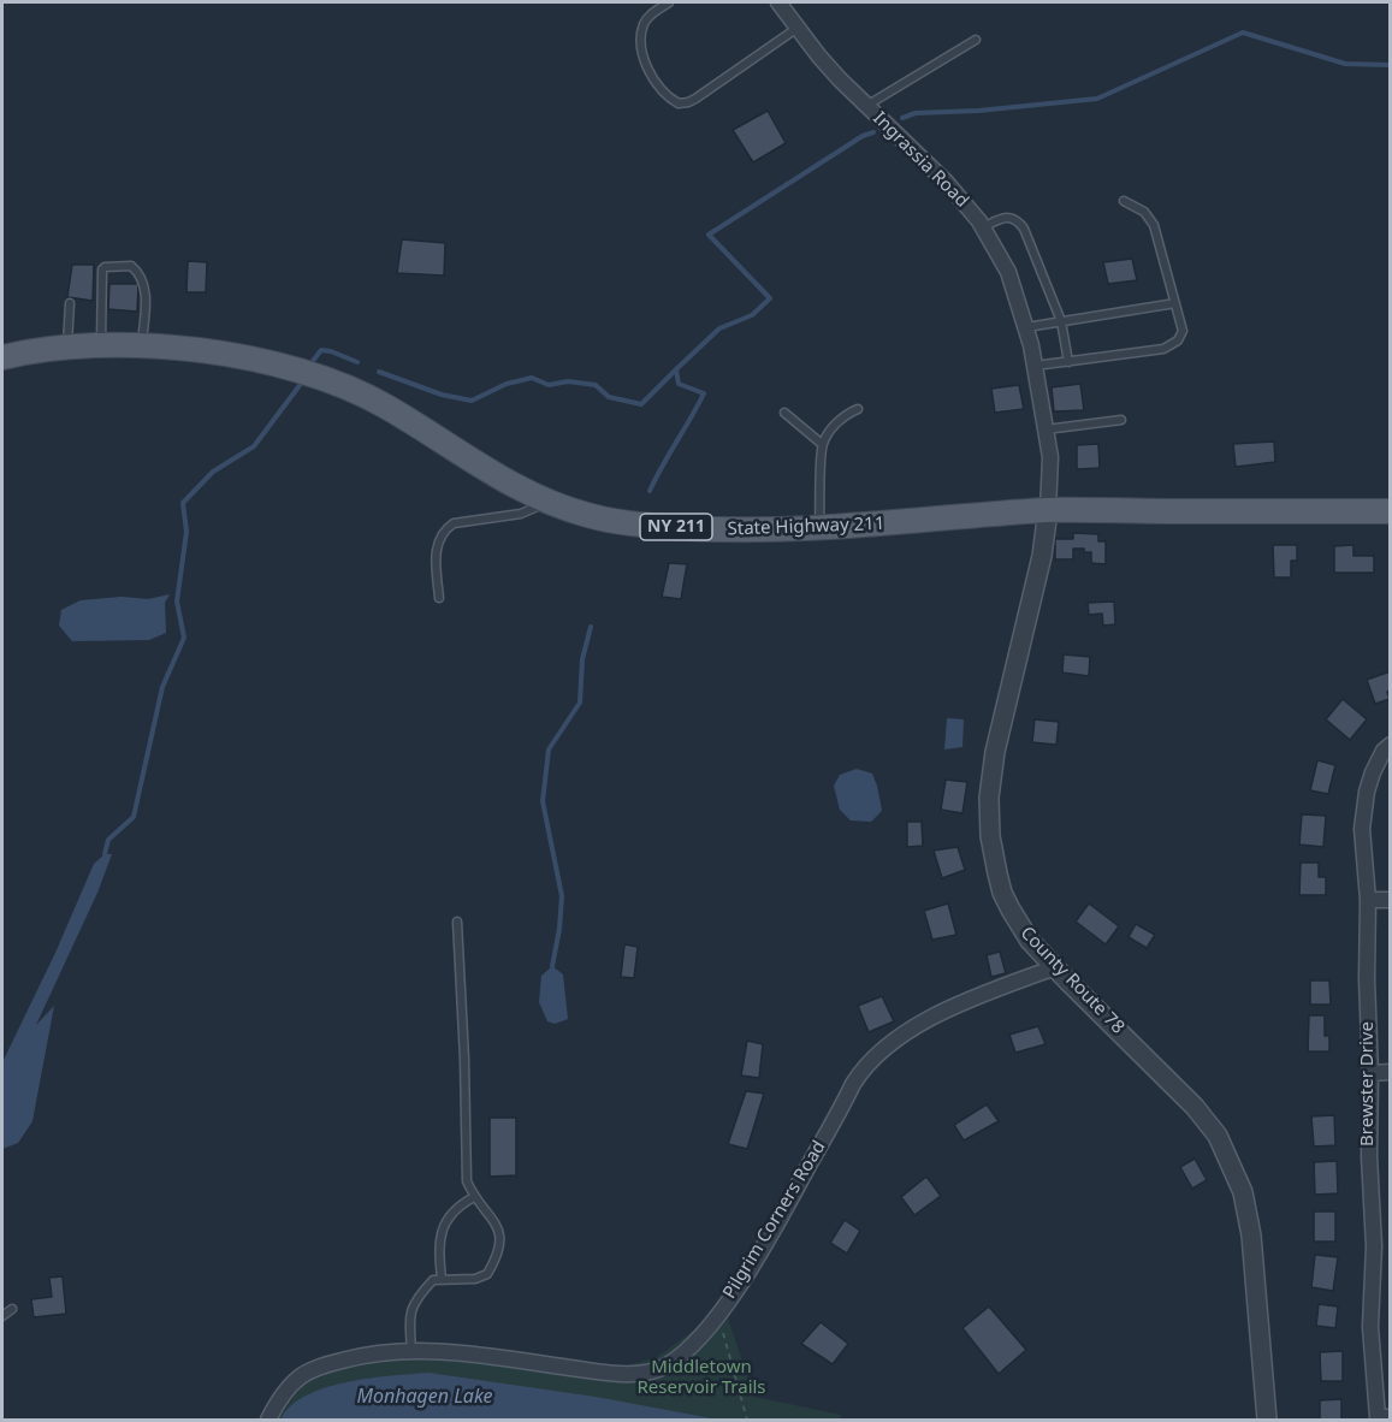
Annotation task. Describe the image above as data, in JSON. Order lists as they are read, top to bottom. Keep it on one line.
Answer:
{"streets":{"main road":["NY 211","State Highway 211"],"street":["Ingrassia Road","County Route 78","Brewster Drive","Pilgrim Corners Road"]},"crossings":[["Ingrassia Road","State Highway 211"],["Ingrassia Road","County Route 78"],["State Highway 211","County Route 78"],["County Route 78","Pilgrim Corners Road"]],"water":["Monhagen Lake"],"parks":["Middletown Reservoir Trails"]}
